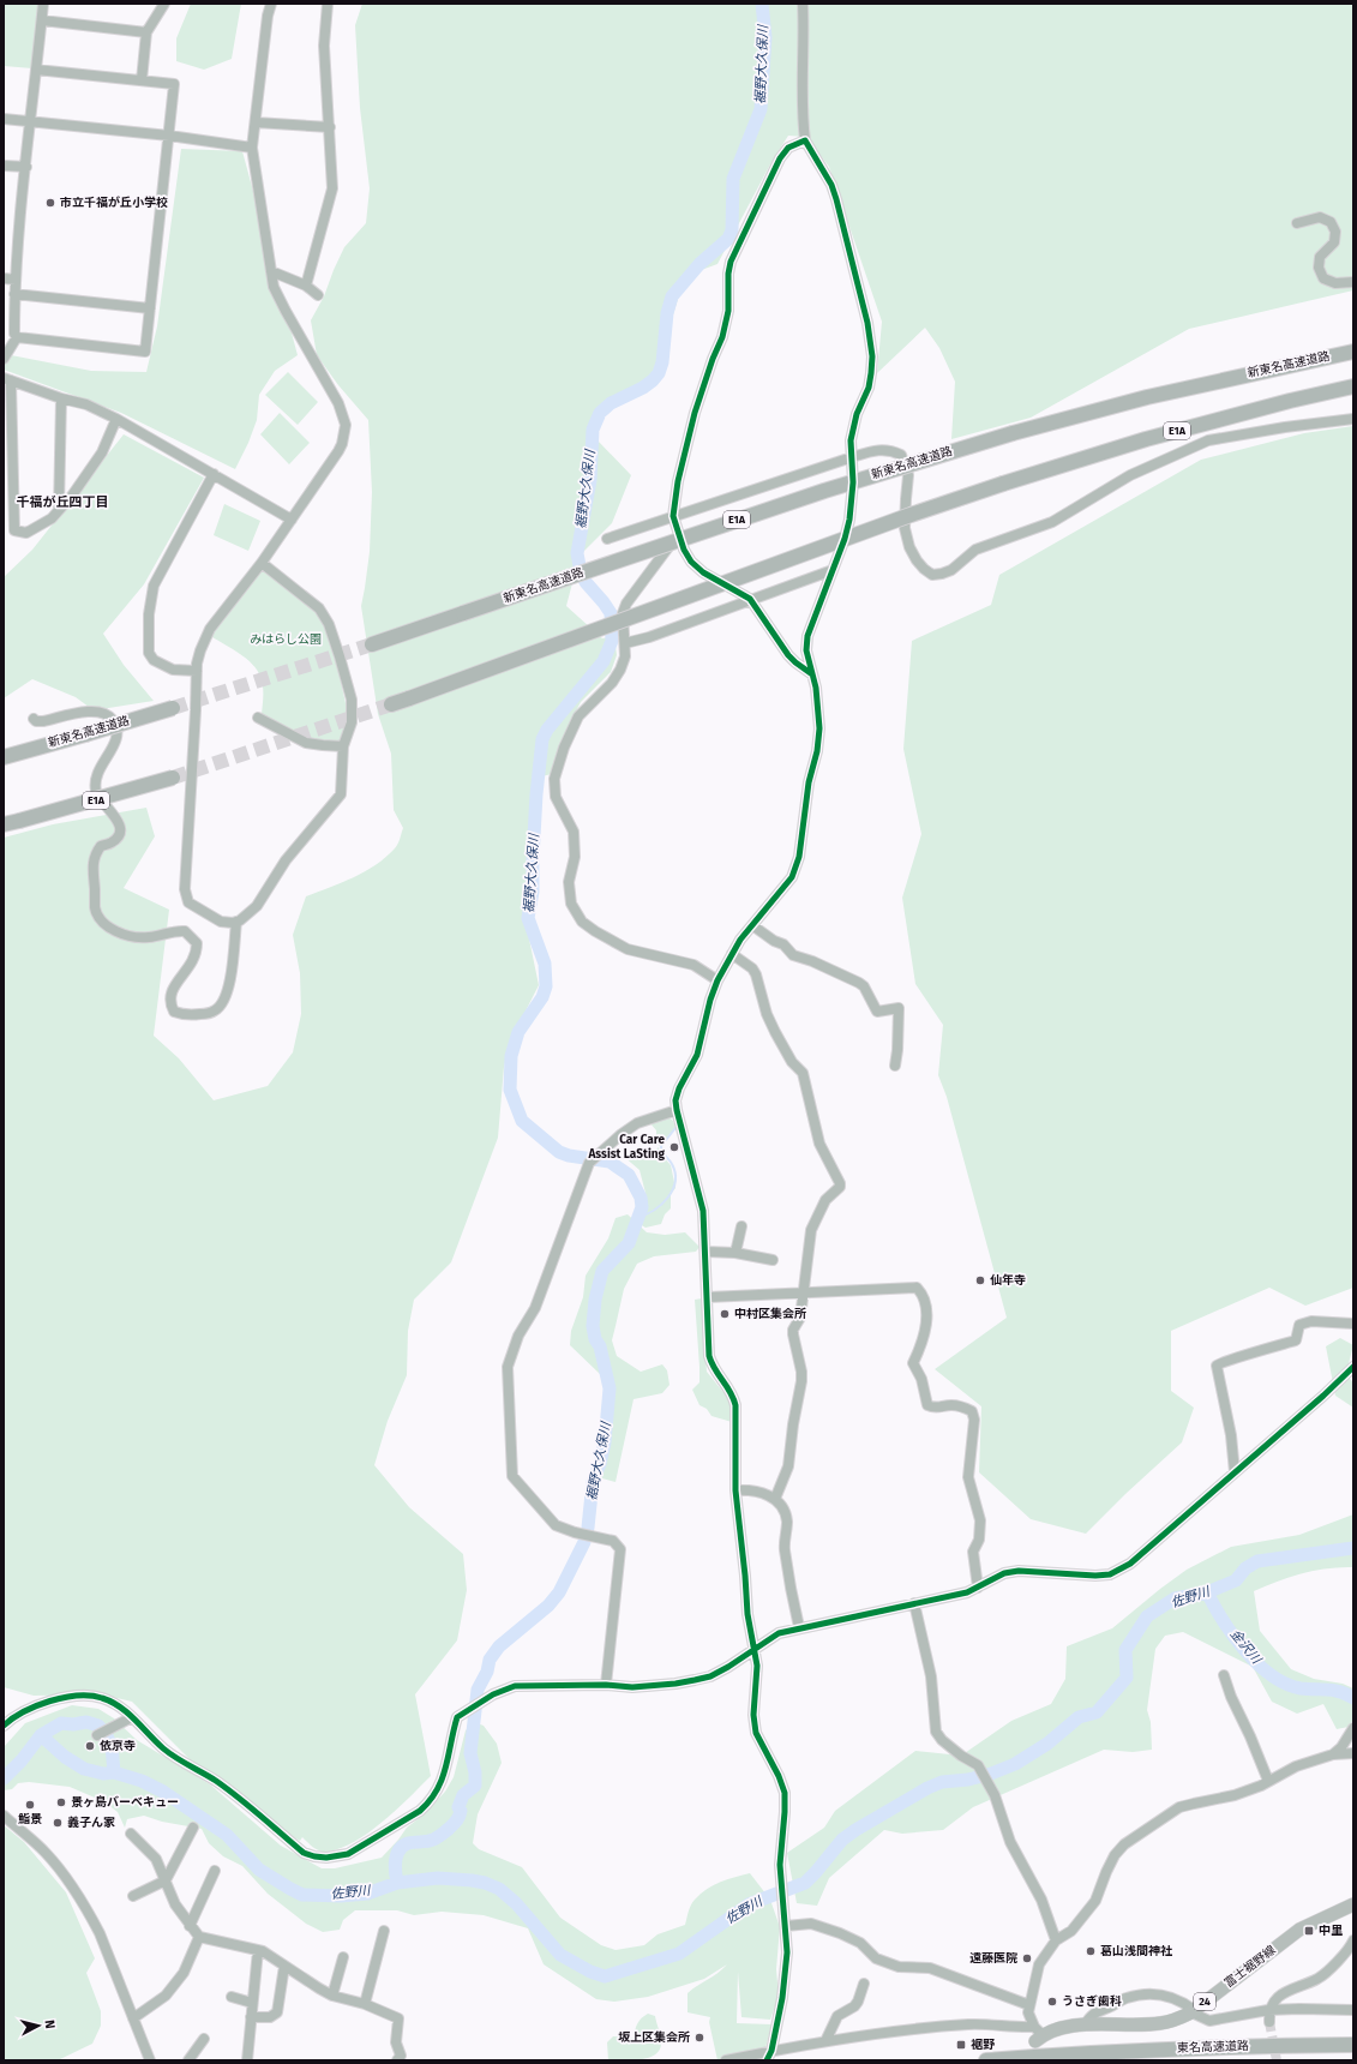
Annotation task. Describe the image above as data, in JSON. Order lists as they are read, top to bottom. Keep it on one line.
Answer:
{"streets":{"highway":["新東名高速道路","E1A","東名高速道路"],"main road":["富士裾野線","24"]},"districts":["千福が丘四丁目"],"water":["裾野大久保川","佐野川","金沢川"],"parks":["みはらし公園"],"places":{"other":["市立千福が丘小学校","Car Care Assist LaSting","仙年寺","中村区集会所","依京寺","景ヶ島バーベキュー","鮨景","義子ん家","葛山浅間神社","遠藤医院","うさぎ歯科","坂上区集会所"],"transit":["中里","裾野"]},"north":"right"}
